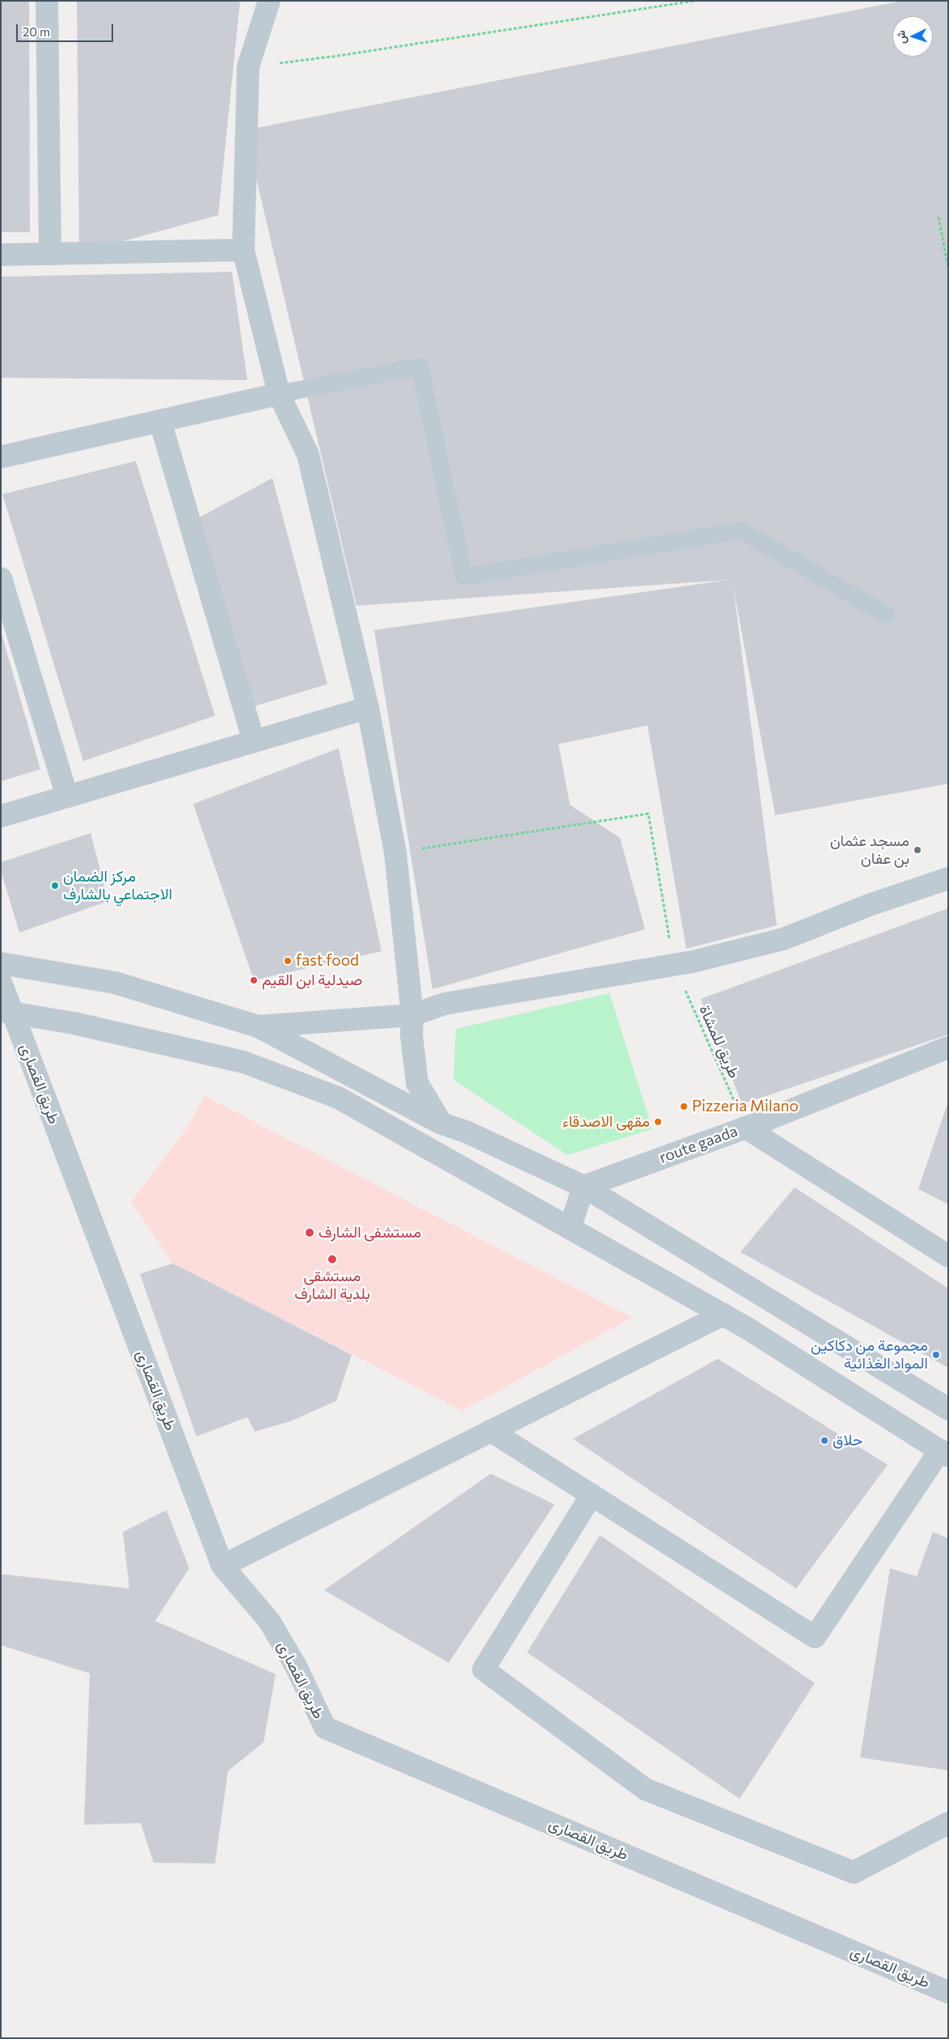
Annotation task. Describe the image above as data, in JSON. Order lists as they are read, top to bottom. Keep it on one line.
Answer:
{"streets":{"street":["طريق القصارى","route gaada"],"path":["طريق للمشاة"]},"crossings":[["طريق للمشاة","route gaada"]],"places":["مسجد عثمان بن عفان","مركز الضمان الاجتماعي بالشارف","fast food","صيدلية ابن القيم","Pizzeria Milano","مقهى الاصدقاء","مستشفى الشارف","مستشقى بلدية الشارف","مجموعة من دكاكين المواد الغذائية","حلاق"],"scale_bar":"20 m","north":"left"}
